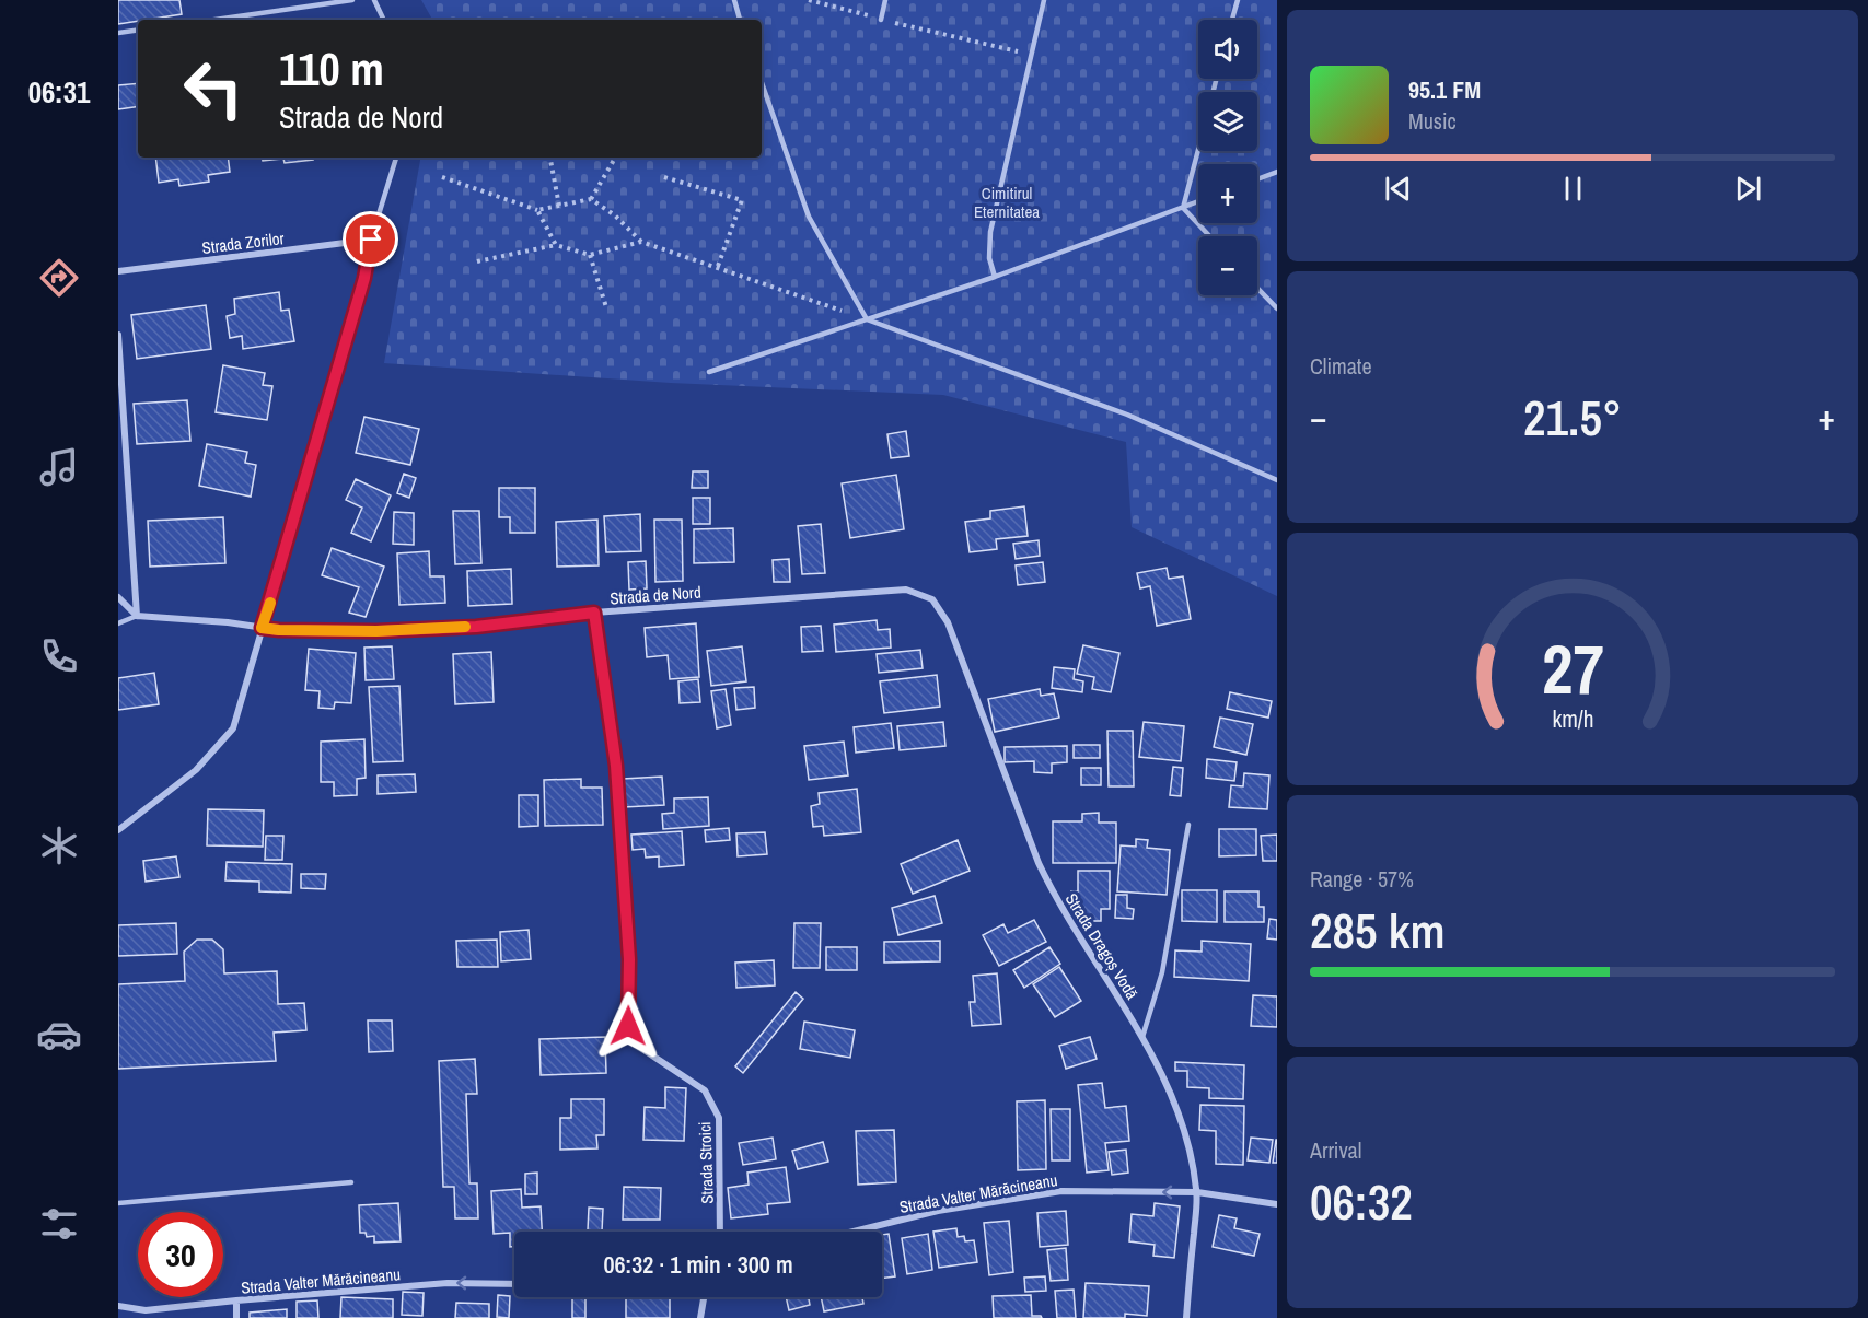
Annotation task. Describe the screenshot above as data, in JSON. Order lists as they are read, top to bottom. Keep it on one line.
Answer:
{"streets":{"street":["Strada Zorilor","Strada de Nord","Strada Dragoș Vodă","Strada Stroici","Strada Valter Mărăcineanu"]},"crossings":[["Strada de Nord","Strada Dragoș Vodă"],["Strada de Nord","Strada Stroici"],["Strada Dragoș Vodă","Strada Valter Mărăcineanu"]],"one_way":["Strada Valter Mărăcineanu"],"parks":["Cimitirul Eternitatea"],"page":{"tabs":"06:31","map_buttons":["+","−"],"turn":["110 m","Strada de Nord"],"song":["95.1 FM","Music"],"tile":["Climate",["Range · 57%","285 km"],["Arrival","06:32"]],"heat":["−","21.5°","+"],"limit":"30","trip":"06:32 · 1 min · 300 m","gauge":["27","km/h"]}}
